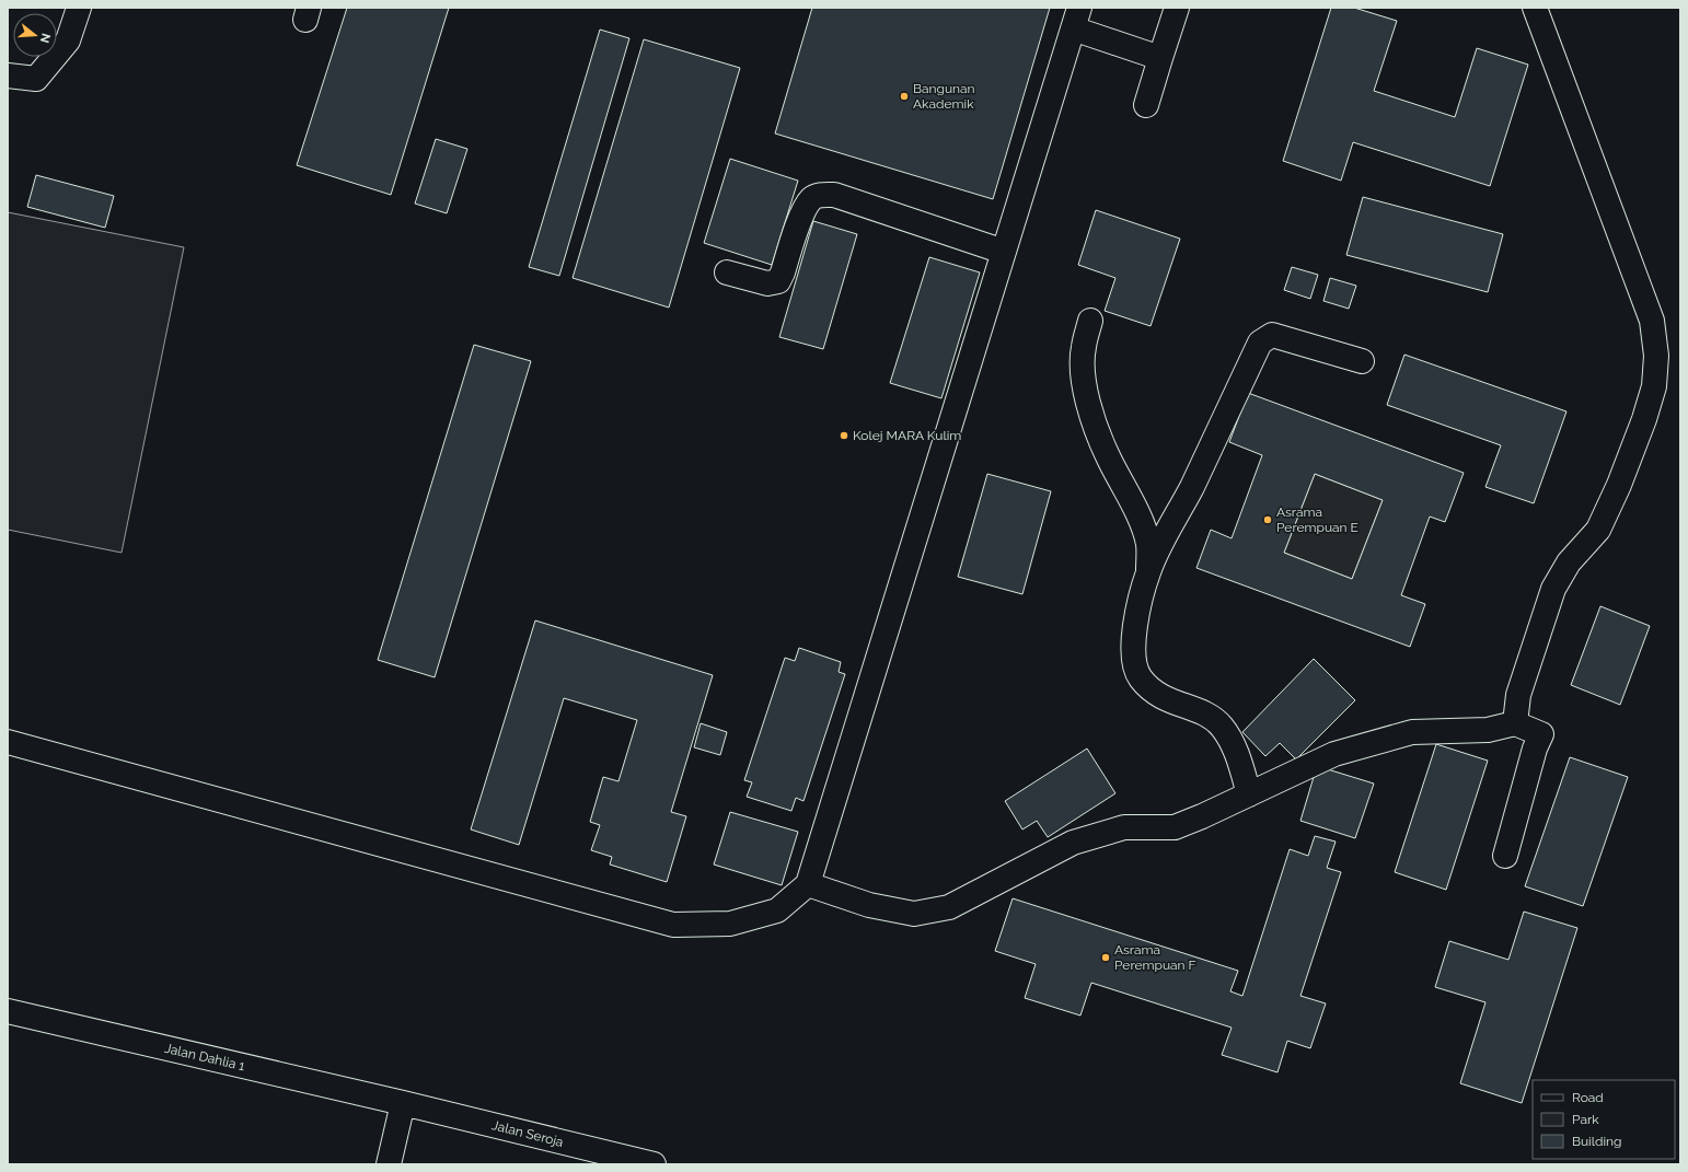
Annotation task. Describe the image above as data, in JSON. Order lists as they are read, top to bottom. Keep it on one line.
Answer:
{"streets":{"street":["Jalan Dahlia 1","Jalan Seroja"]},"crossings":[["Jalan Dahlia 1","Jalan Seroja"]],"places":["Bangunan Akademik","Kolej MARA Kulim","Asrama Perempuan E","Asrama Perempuan F"],"legend":["Road","Park","Building"],"north":"right"}
